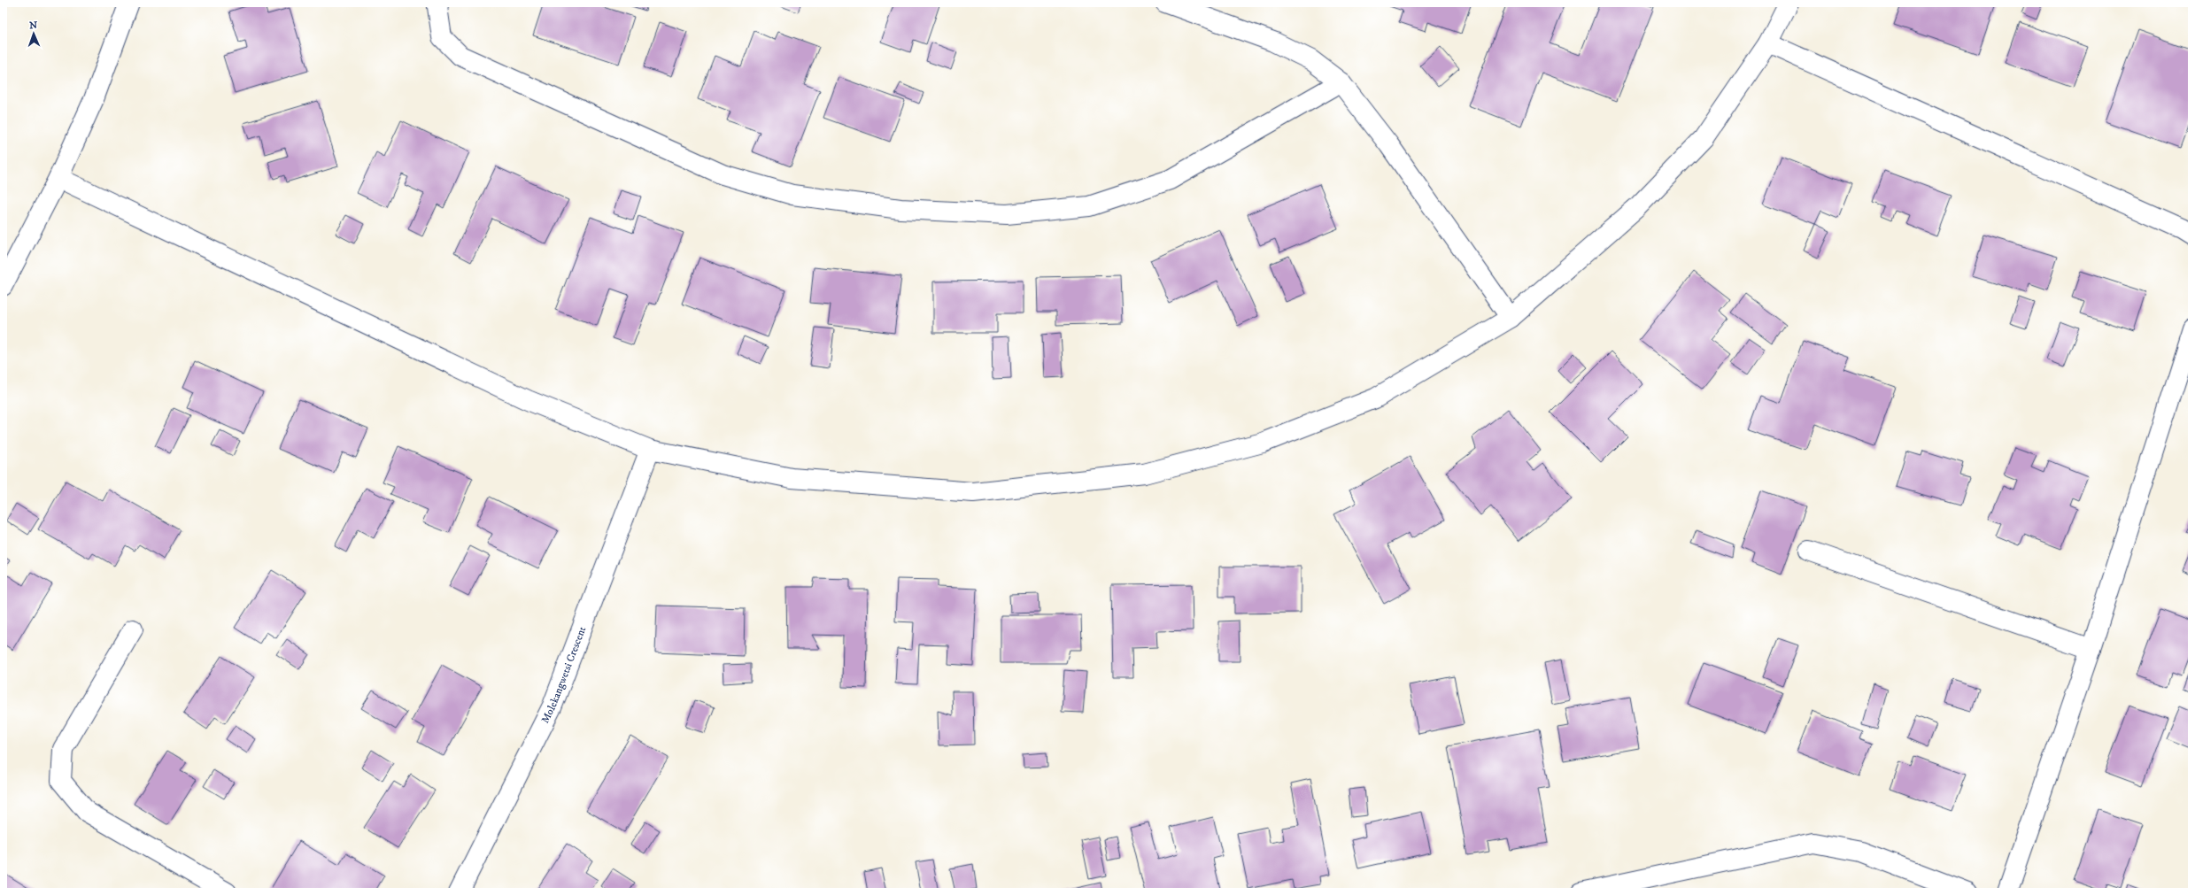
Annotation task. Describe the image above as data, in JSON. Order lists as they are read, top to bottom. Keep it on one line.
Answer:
{"streets":{"street":["Molekangwetsi Crescent"]},"north":"top"}
